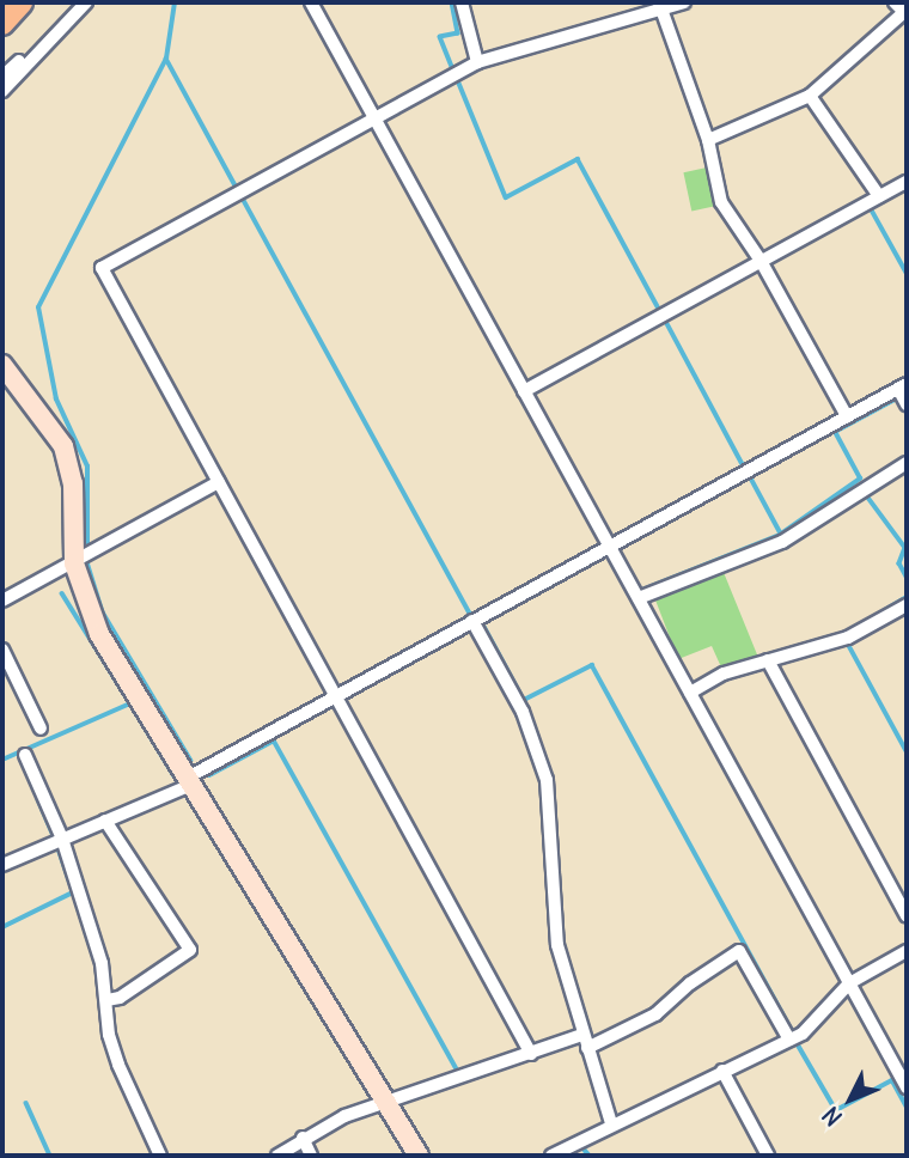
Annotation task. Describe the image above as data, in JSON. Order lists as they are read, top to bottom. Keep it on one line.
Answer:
{"north":"bottom left"}
